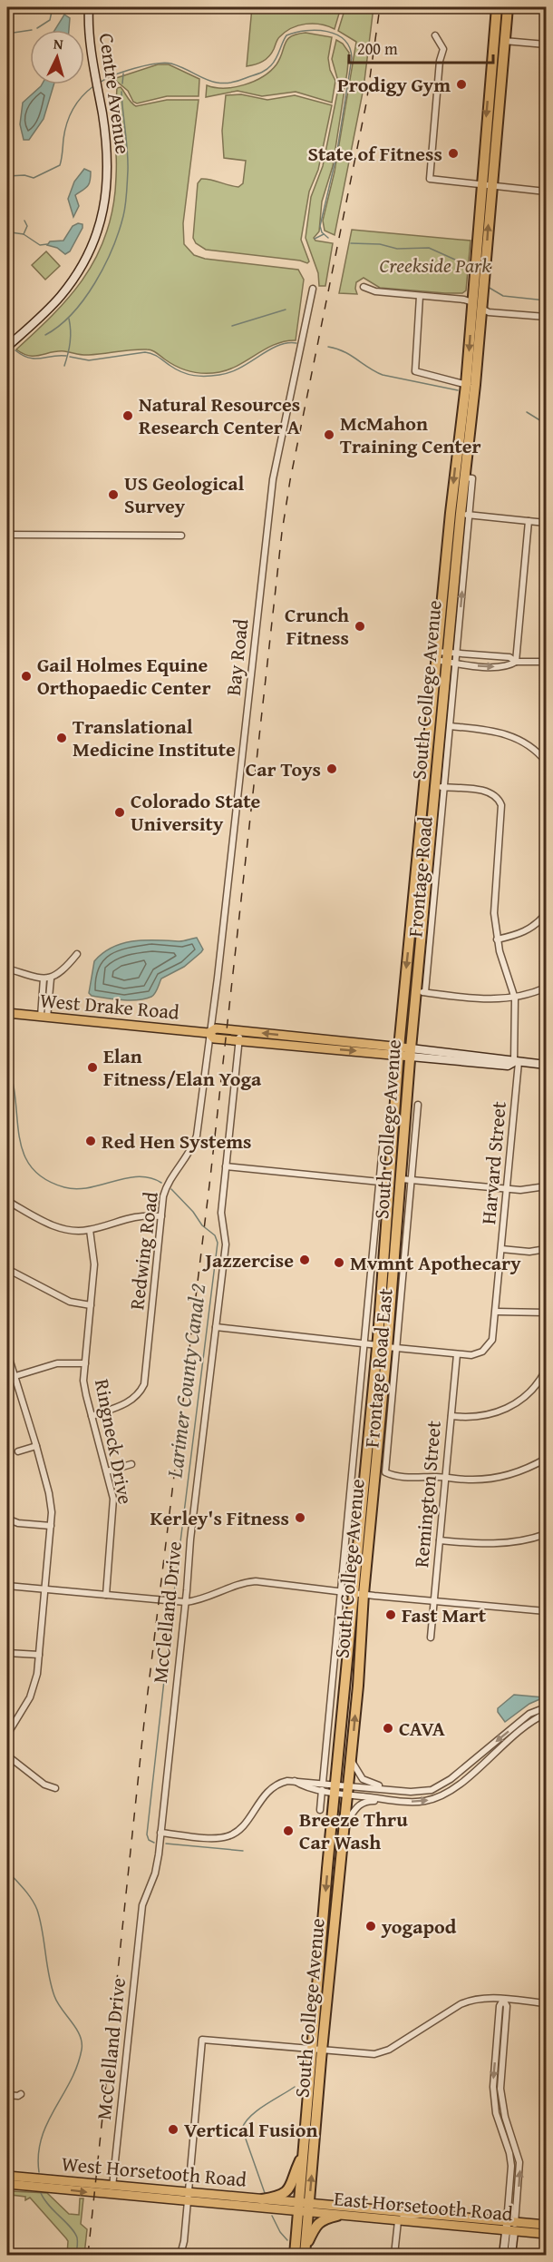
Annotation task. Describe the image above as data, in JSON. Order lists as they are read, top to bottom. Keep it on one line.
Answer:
{"streets":{"highway":["South College Avenue"],"main road":["West Drake Road","West Horsetooth Road","East Horsetooth Road"],"street":["Centre Avenue","Bay Road","Harvard Street","Redwing Road","Frontage Road East","Ringneck Drive","Remington Street","McClelland Drive"]},"crossings":[["Bay Road","West Drake Road"],["Bay Road","Redwing Road"],["South College Avenue","West Drake Road"],["South College Avenue","Harvard Street"],["South College Avenue","Frontage Road East"],["South College Avenue","West Horsetooth Road"],["South College Avenue","East Horsetooth Road"],["West Drake Road","Redwing Road"],["West Drake Road","McClelland Drive"],["Harvard Street","Frontage Road East"],["Harvard Street","Remington Street"],["Harvard Street","McClelland Drive"],["Redwing Road","Ringneck Drive"],["Frontage Road East","Remington Street"],["McClelland Drive","West Horsetooth Road"],["West Horsetooth Road","East Horsetooth Road"]],"water":["Larimer County Canal 2"],"parks":["Creekside Park"],"places":["Prodigy Gym","State of Fitness","Natural Resources Research Center A","McMahon Training Center","US Geological Survey","Crunch Fitness","Gail Holmes Equine Orthopaedic Center","Translational Medicine Institute","Car Toys","Colorado State University","Elan Fitness/Elan Yoga","Red Hen Systems","Jazzercise","Mvmnt Apothecary","Kerley's Fitness","Fast Mart","CAVA","Breeze Thru Car Wash","yogapod","Vertical Fusion"],"scale_bar":"200 m","north":"top"}
